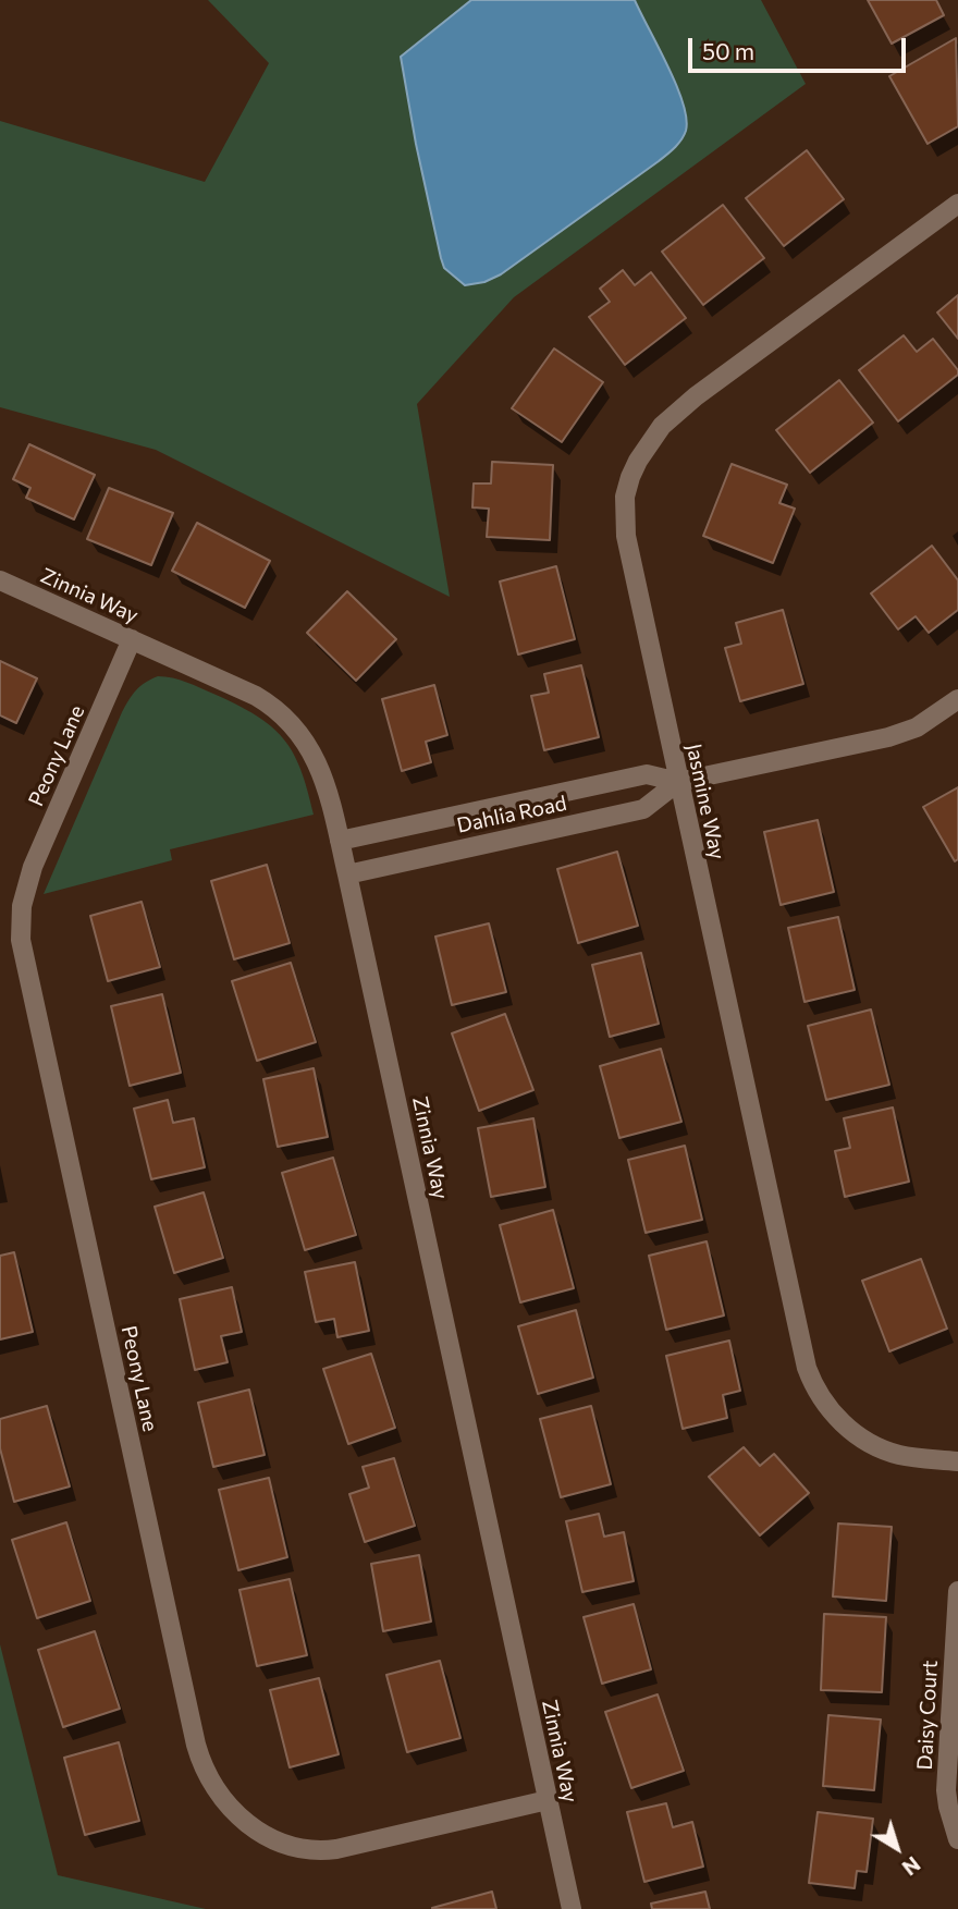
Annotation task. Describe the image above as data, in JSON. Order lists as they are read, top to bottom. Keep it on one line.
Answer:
{"streets":{"street":["Zinnia Way","Peony Lane","Jasmine Way","Dahlia Road","Daisy Court"]},"crossings":[["Zinnia Way","Peony Lane"],["Zinnia Way","Dahlia Road"],["Jasmine Way","Dahlia Road"]],"scale_bar":"50 m","north":"bottom right"}
